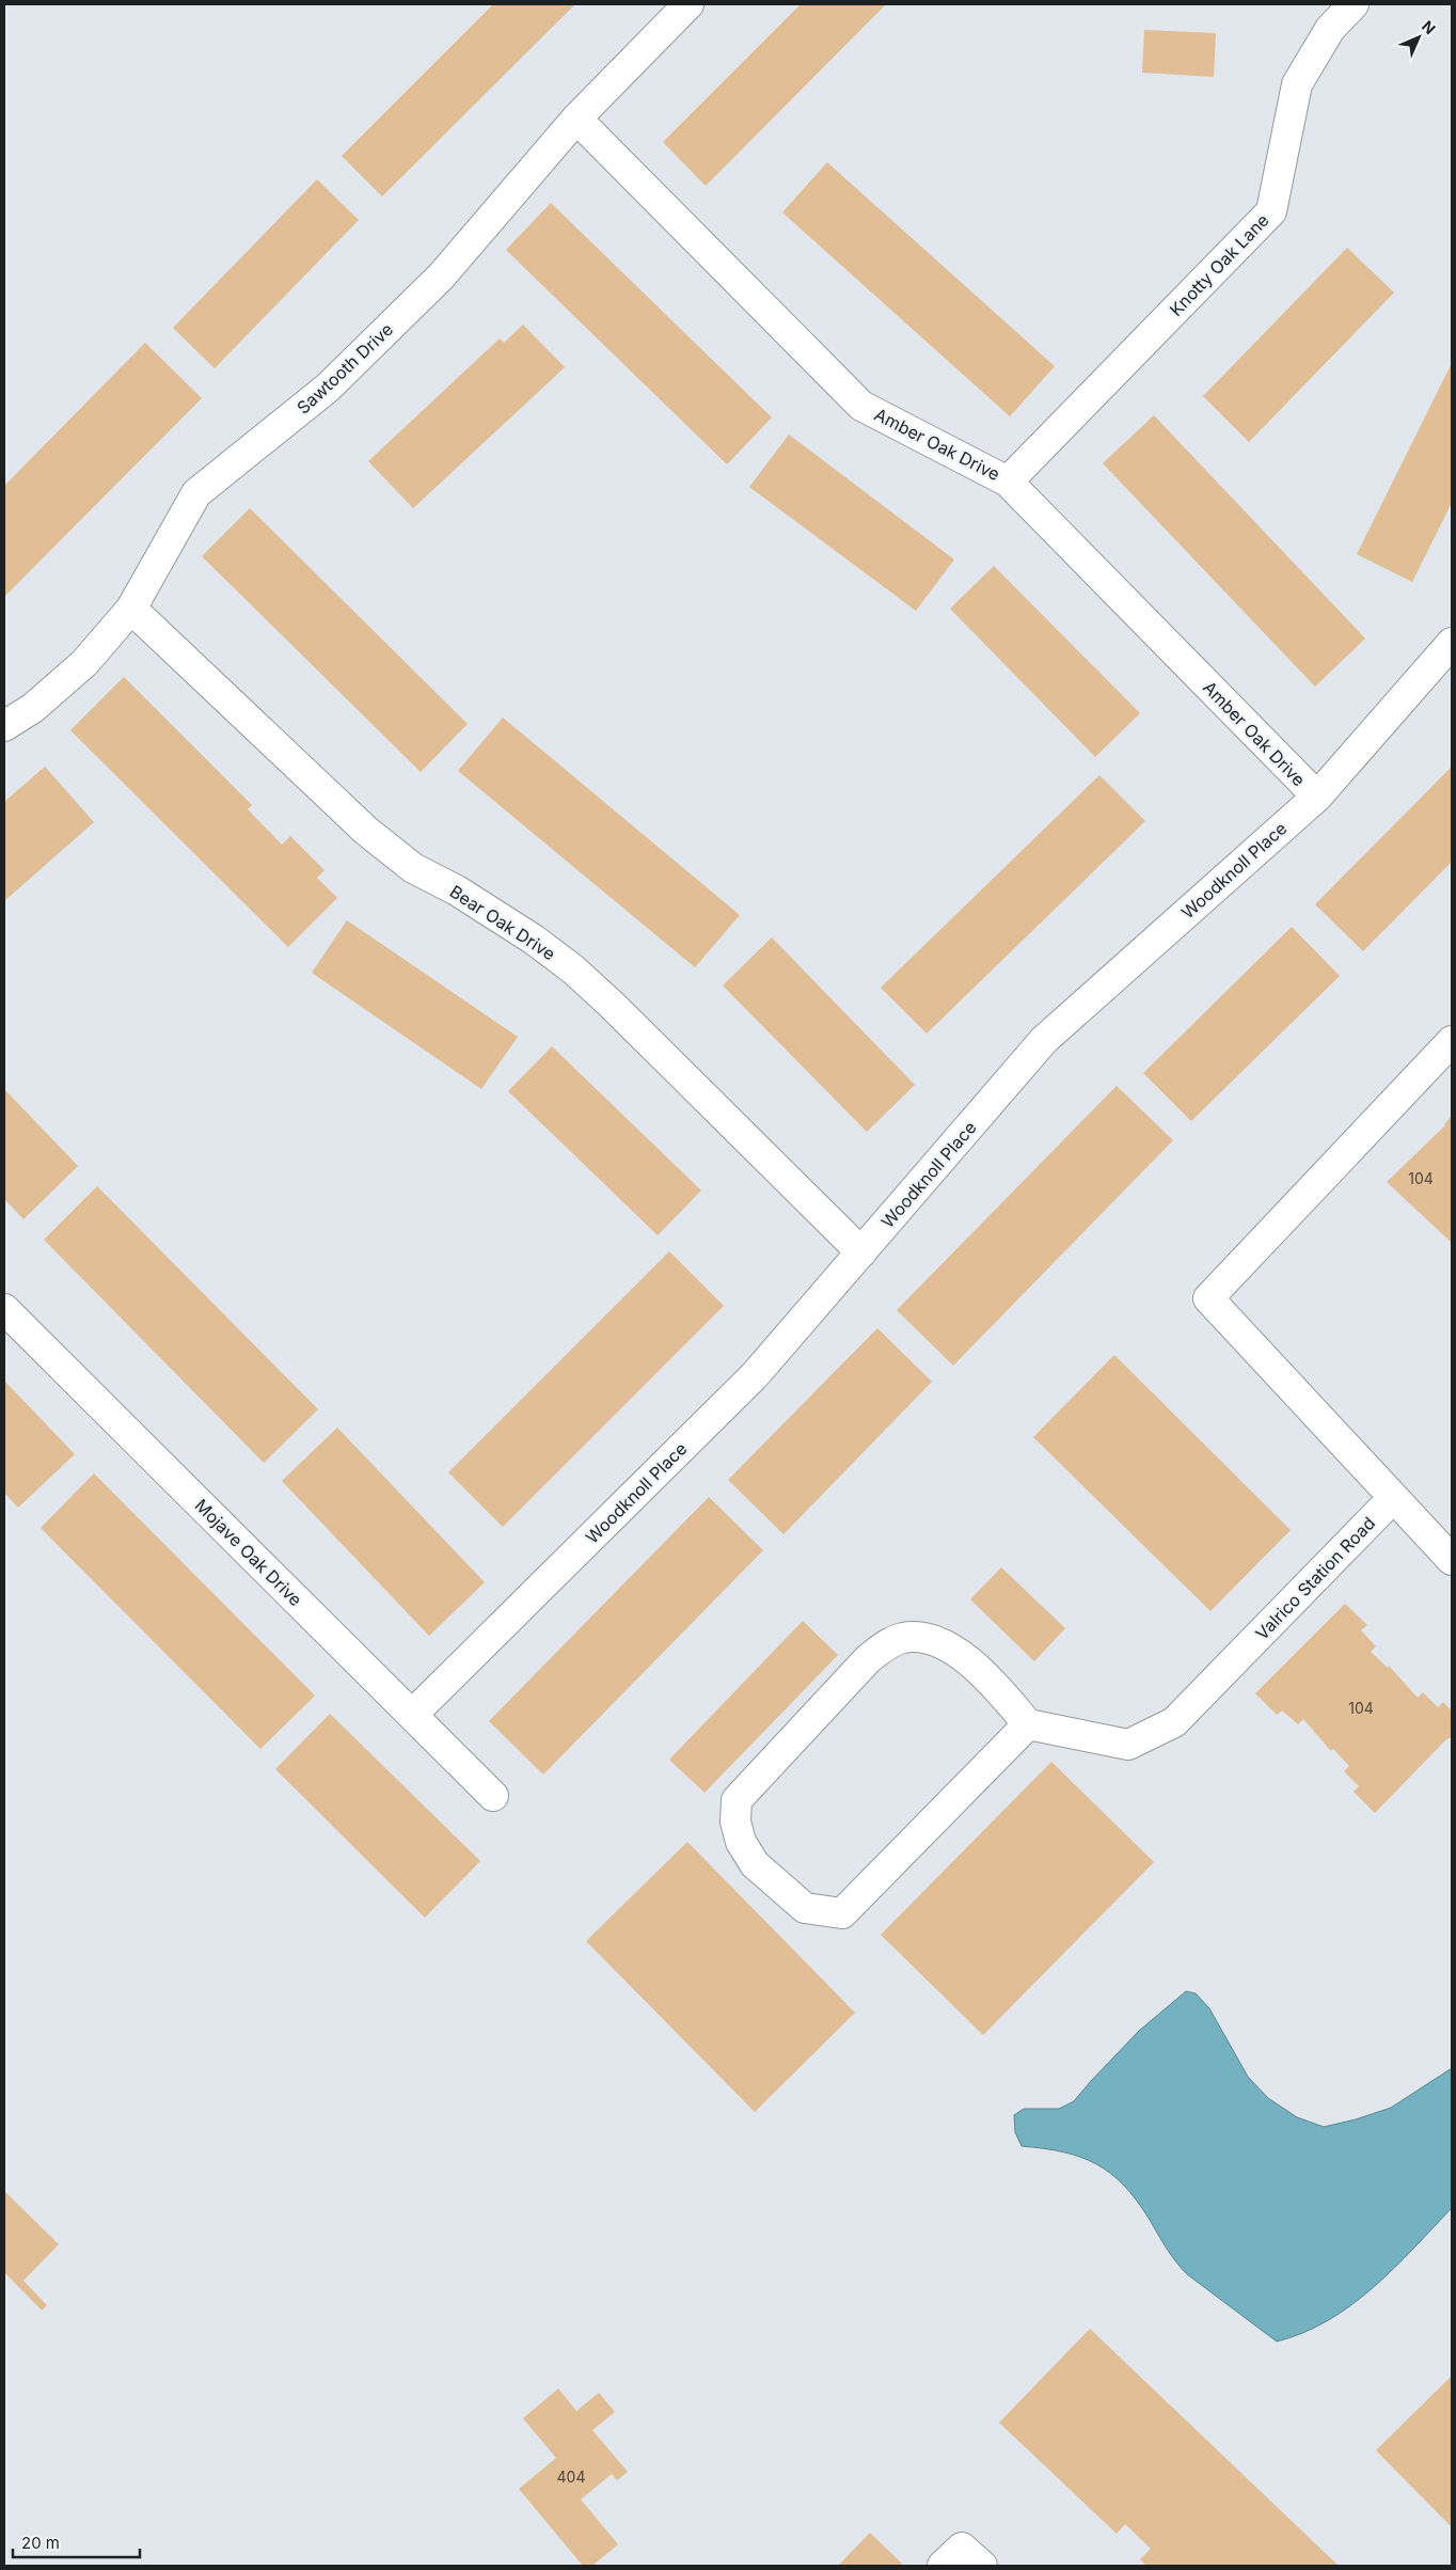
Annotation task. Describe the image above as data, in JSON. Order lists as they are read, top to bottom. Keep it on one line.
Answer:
{"streets":{"street":["Knotty Oak Lane","Sawtooth Drive","Amber Oak Drive","Woodknoll Place","Bear Oak Drive","Mojave Oak Drive","Valrico Station Road"]},"crossings":[["Knotty Oak Lane","Amber Oak Drive"],["Sawtooth Drive","Amber Oak Drive"],["Sawtooth Drive","Bear Oak Drive"],["Amber Oak Drive","Woodknoll Place"],["Woodknoll Place","Bear Oak Drive"],["Woodknoll Place","Mojave Oak Drive"]],"house_numbers":["104","104","404"],"scale_bar":"20 m","north":"top right"}
